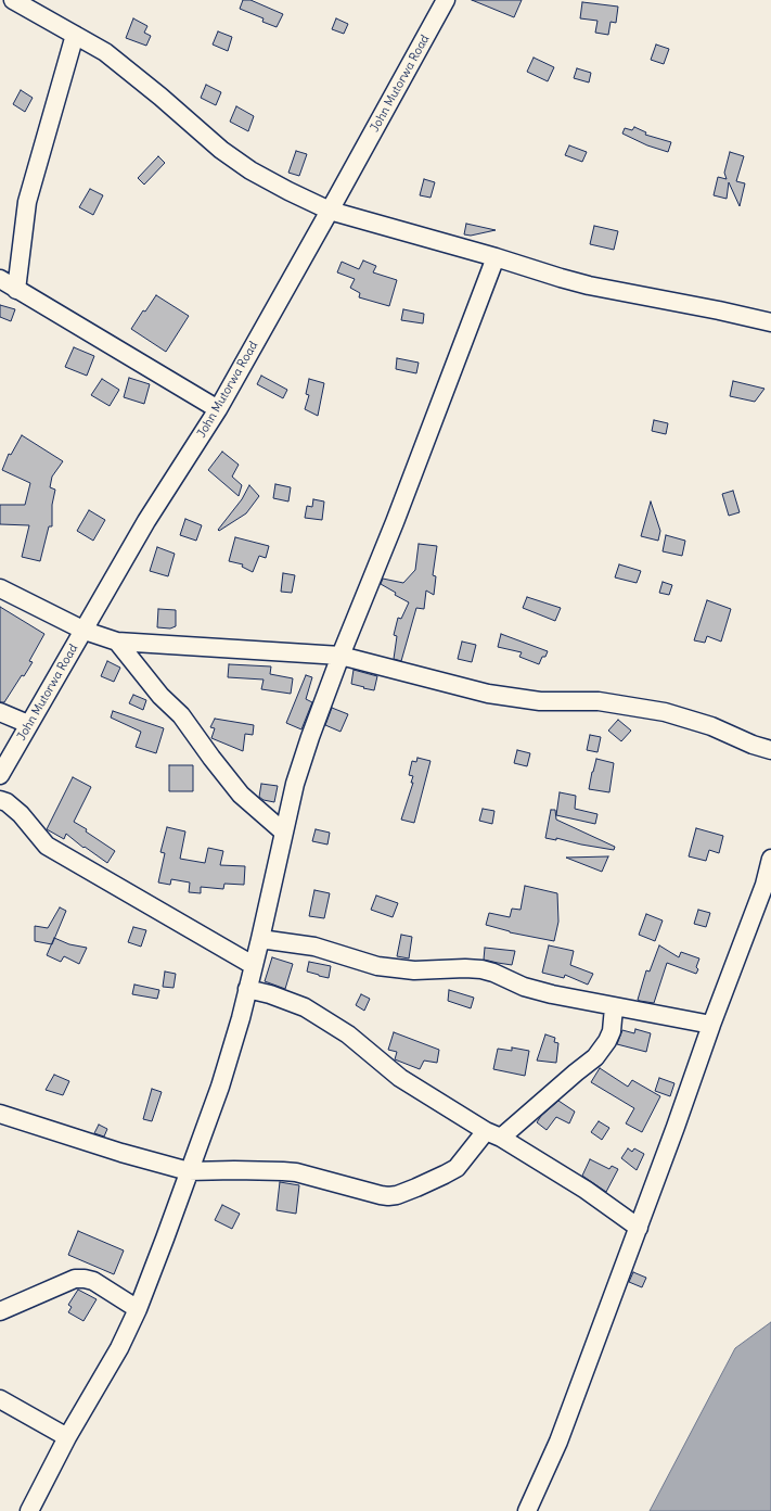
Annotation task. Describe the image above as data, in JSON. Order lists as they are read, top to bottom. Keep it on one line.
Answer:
{"streets":{"street":["John Mutorwa Road"]}}
